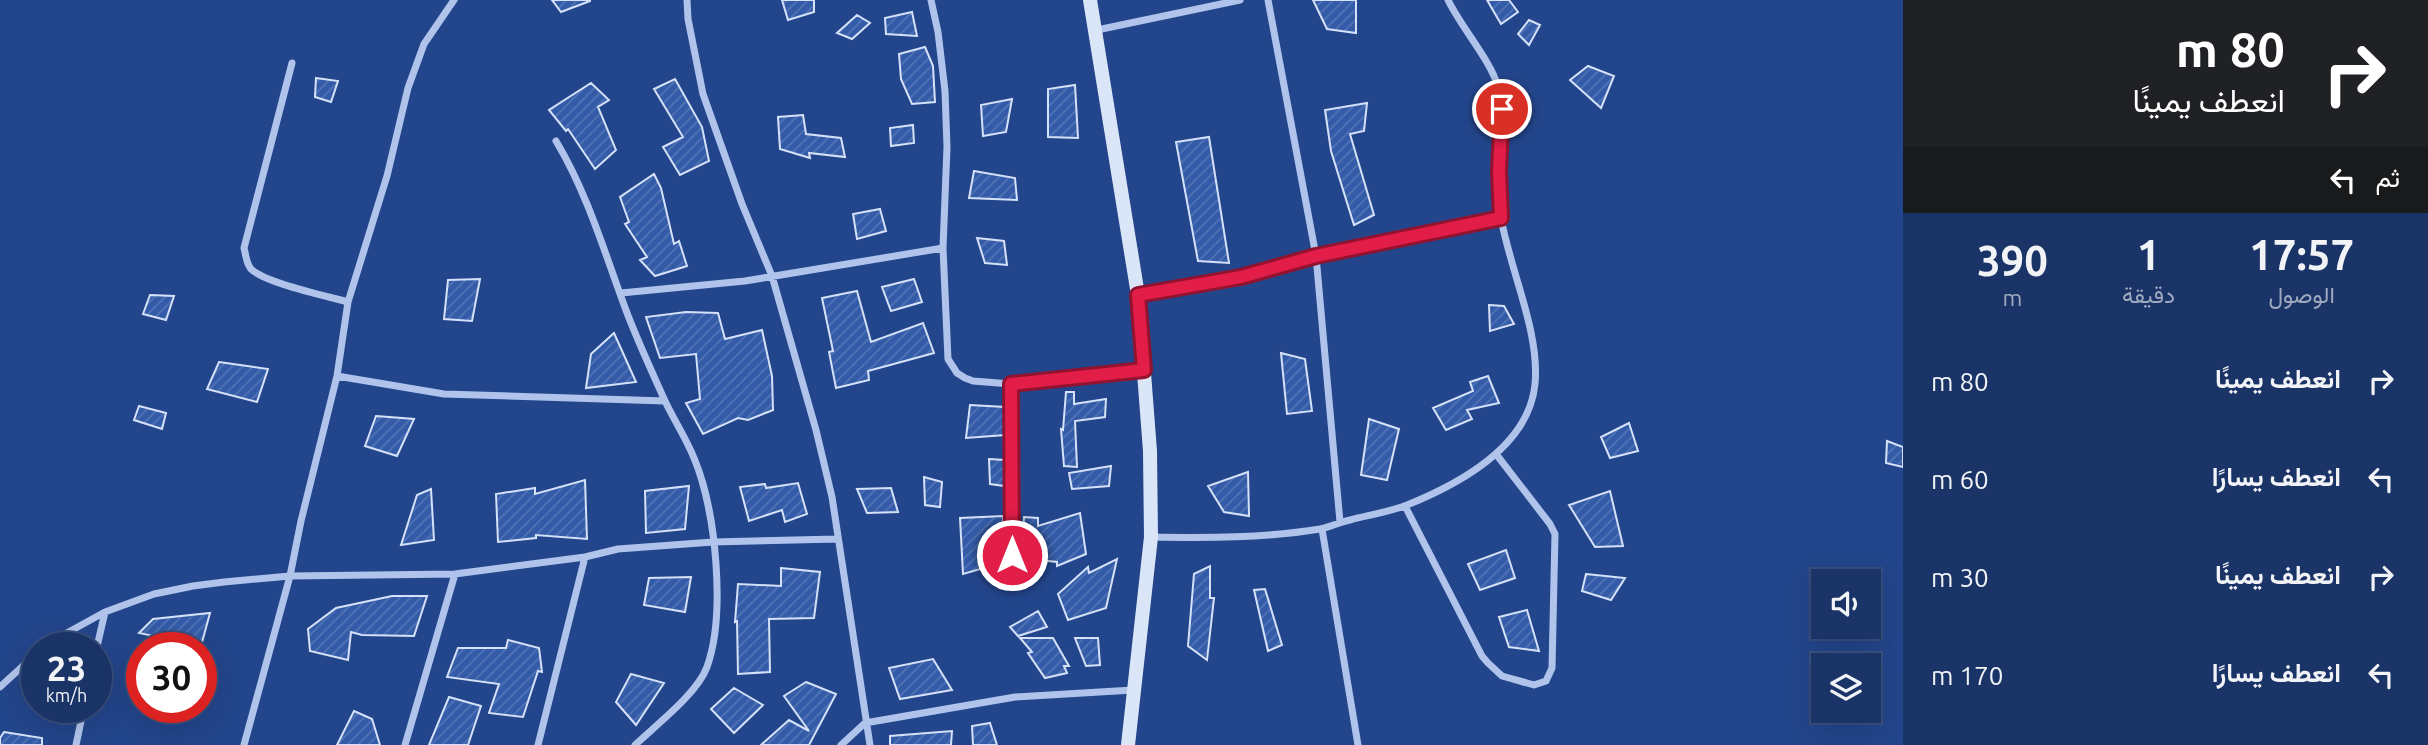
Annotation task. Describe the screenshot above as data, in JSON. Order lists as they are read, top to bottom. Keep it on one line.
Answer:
{"page":{"turn":["80 m","انعطف يمينًا"],"then":"ثم","eta":["17:57","الوصول","1","دقيقة","390","m"],"list":[{"name":"انعطف يمينًا","value":"80 m"},{"name":"انعطف يسارًا","value":"60 m"},{"name":"انعطف يمينًا","value":"30 m"},{"name":"انعطف يسارًا","value":"170 m"}],"speed":"23 km/h","limit":"30"}}
